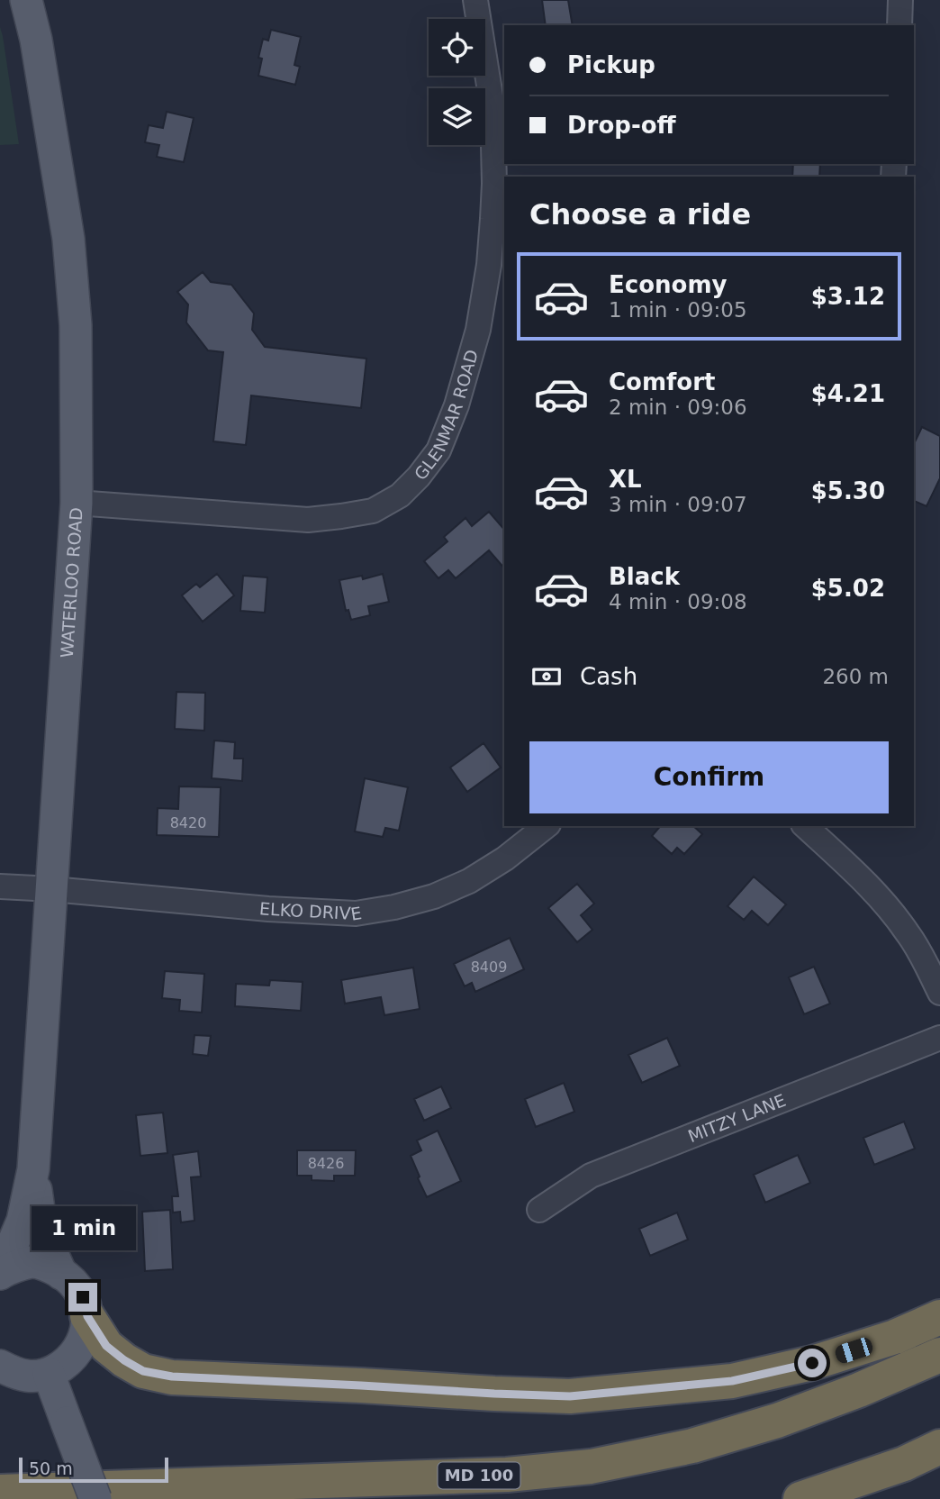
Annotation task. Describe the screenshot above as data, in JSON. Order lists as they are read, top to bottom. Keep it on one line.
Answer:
{"streets":{"highway":["MD 100"],"main road":["WATERLOO ROAD"],"street":["GLENMAR ROAD","ELKO DRIVE","MITZY LANE"]},"crossings":[["GLENMAR ROAD","WATERLOO ROAD"],["WATERLOO ROAD","ELKO DRIVE"]],"house_numbers":["8420","8409","8426"],"scale_bar":"50 m","page":{"banner":["Pickup","Drop-off"],"heading":"Choose a ride","list":[{"name":"Economy","note":"1 min · 09:05","value":"$3.12"},{"name":"Comfort","note":"2 min · 09:06","value":"$4.21"},{"name":"XL","note":"3 min · 09:07","value":"$5.30"},{"name":"Black","note":"4 min · 09:08","value":"$5.02"}],"pay":["Cash","260 m"],"buttons":"Confirm","bubble":"1 min","scale":"50 m"}}
